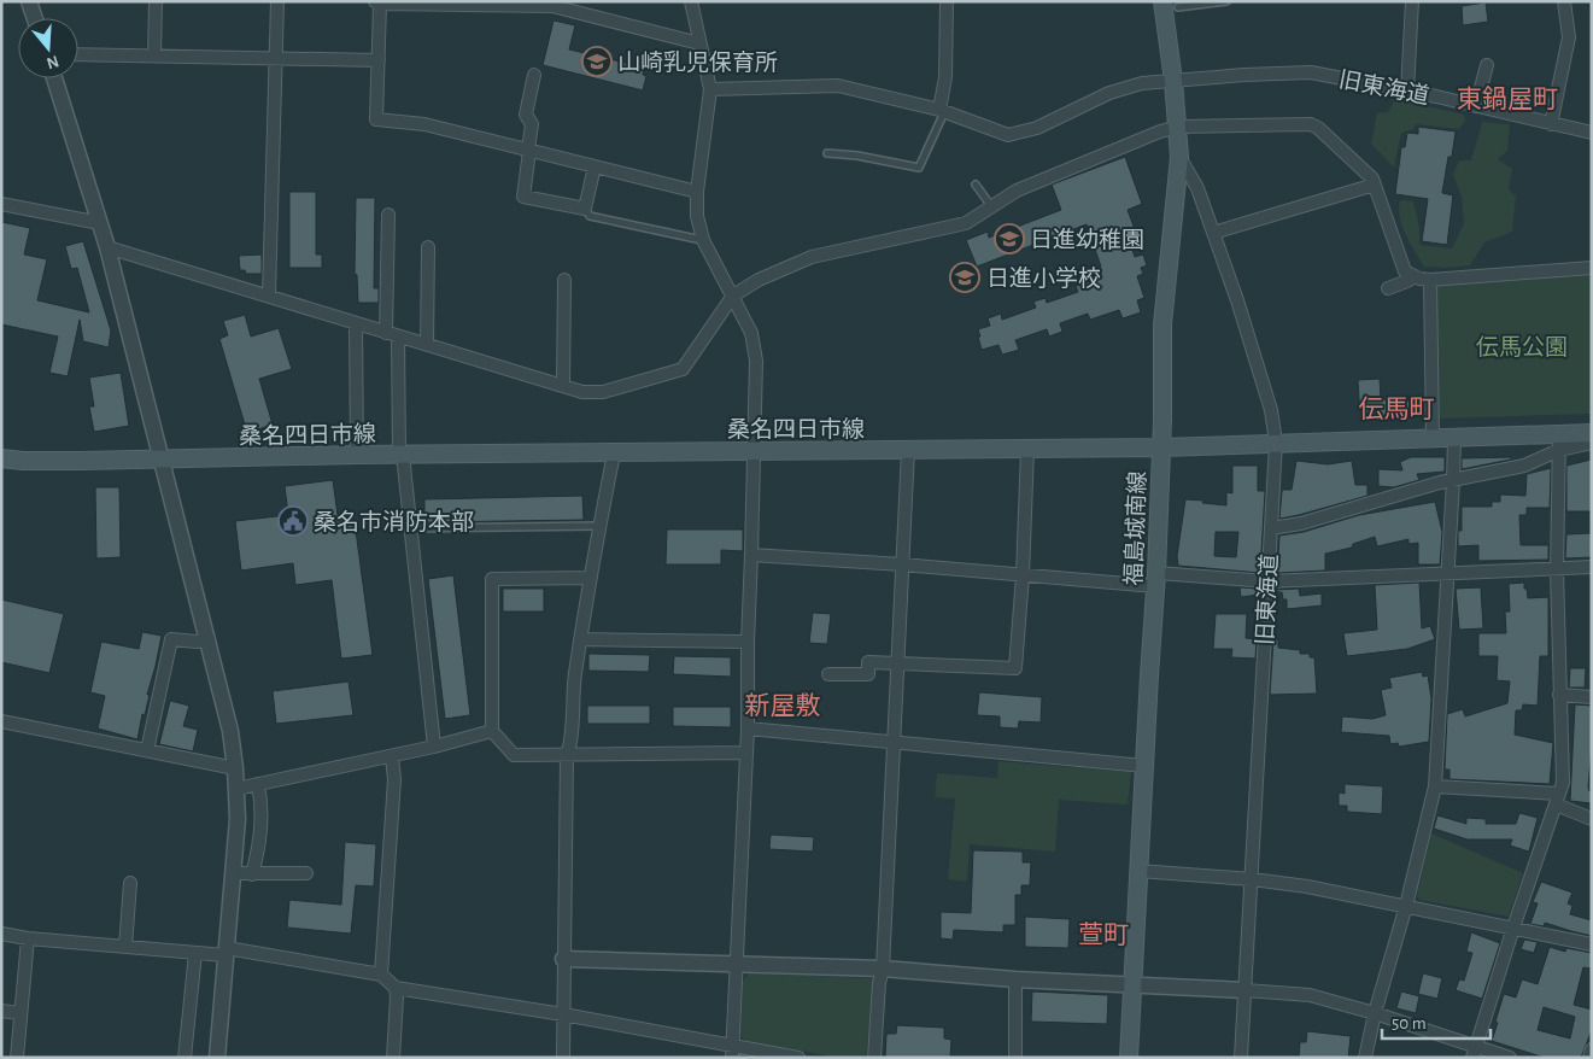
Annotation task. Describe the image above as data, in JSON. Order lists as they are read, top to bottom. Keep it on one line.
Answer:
{"streets":{"main road":["桑名四日市線","福島城南線"],"street":["旧東海道"]},"crossings":[["旧東海道","桑名四日市線"],["旧東海道","福島城南線"],["桑名四日市線","福島城南線"]],"districts":["東鍋屋町","伝馬町","新屋敷","萱町"],"parks":["伝馬公園"],"places":{"school or university":["山崎乳児保育所","日進幼稚園","日進小学校"],"public building":["桑名市消防本部"]},"scale_bar":"50 m","north":"bottom"}
